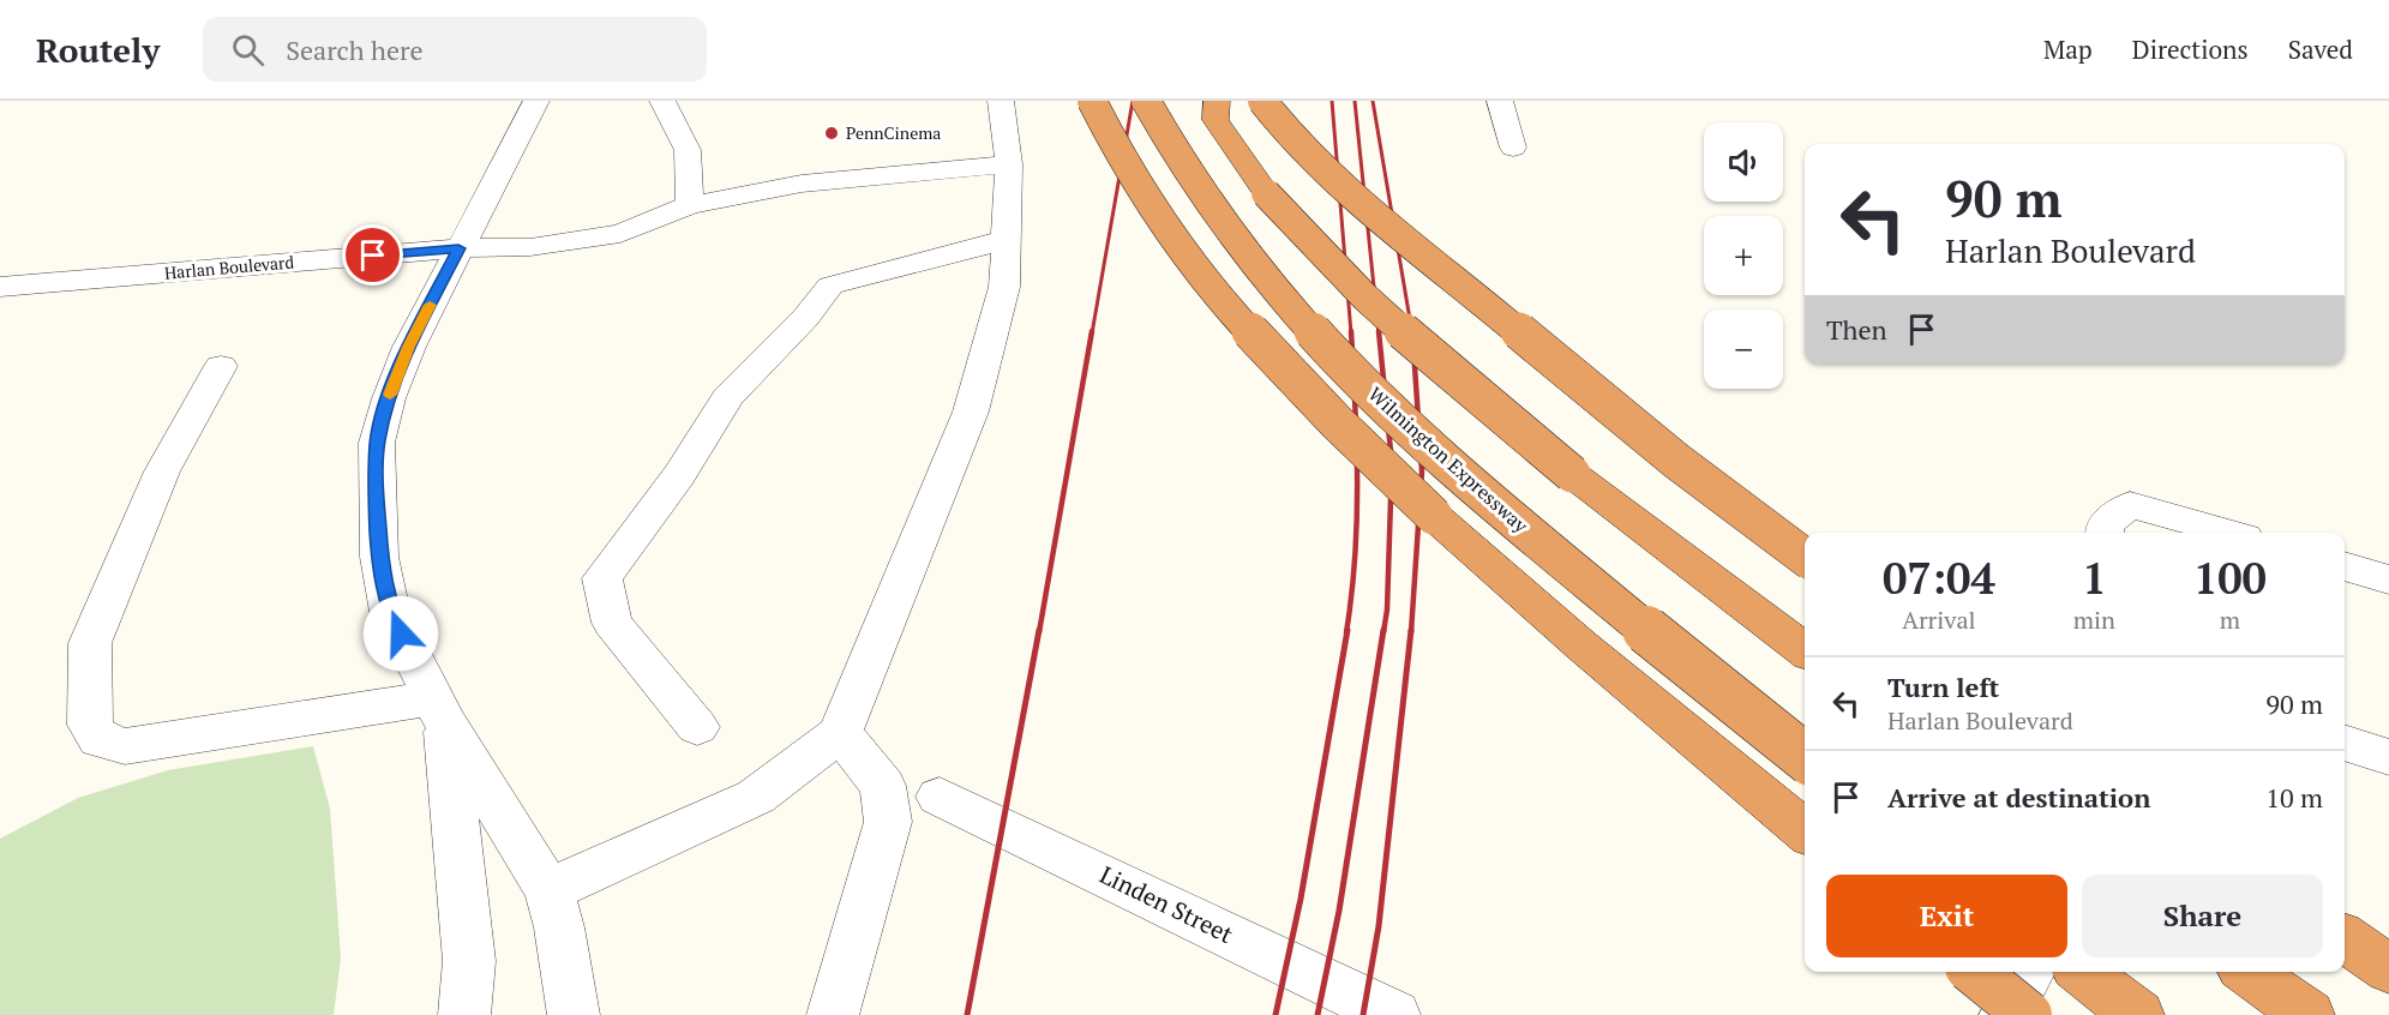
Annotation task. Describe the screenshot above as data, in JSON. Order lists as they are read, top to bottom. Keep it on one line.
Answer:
{"streets":{"highway":["Wilmington Expressway"],"street":["Harlan Boulevard","Linden Street"]},"places":["PennCinema"],"page":{"header":"Routely","search":"Search here","nav":["Map","Directions","Saved"],"map_buttons":["+","−"],"turn":["90 m","Harlan Boulevard"],"then":"Then","eta":["07:04","Arrival","1","min","100","m"],"list":[{"name":"Turn left","note":"Harlan Boulevard","value":"90 m"},{"name":"Arrive at destination","value":"10 m"}],"buttons":["Exit","Share"]}}
